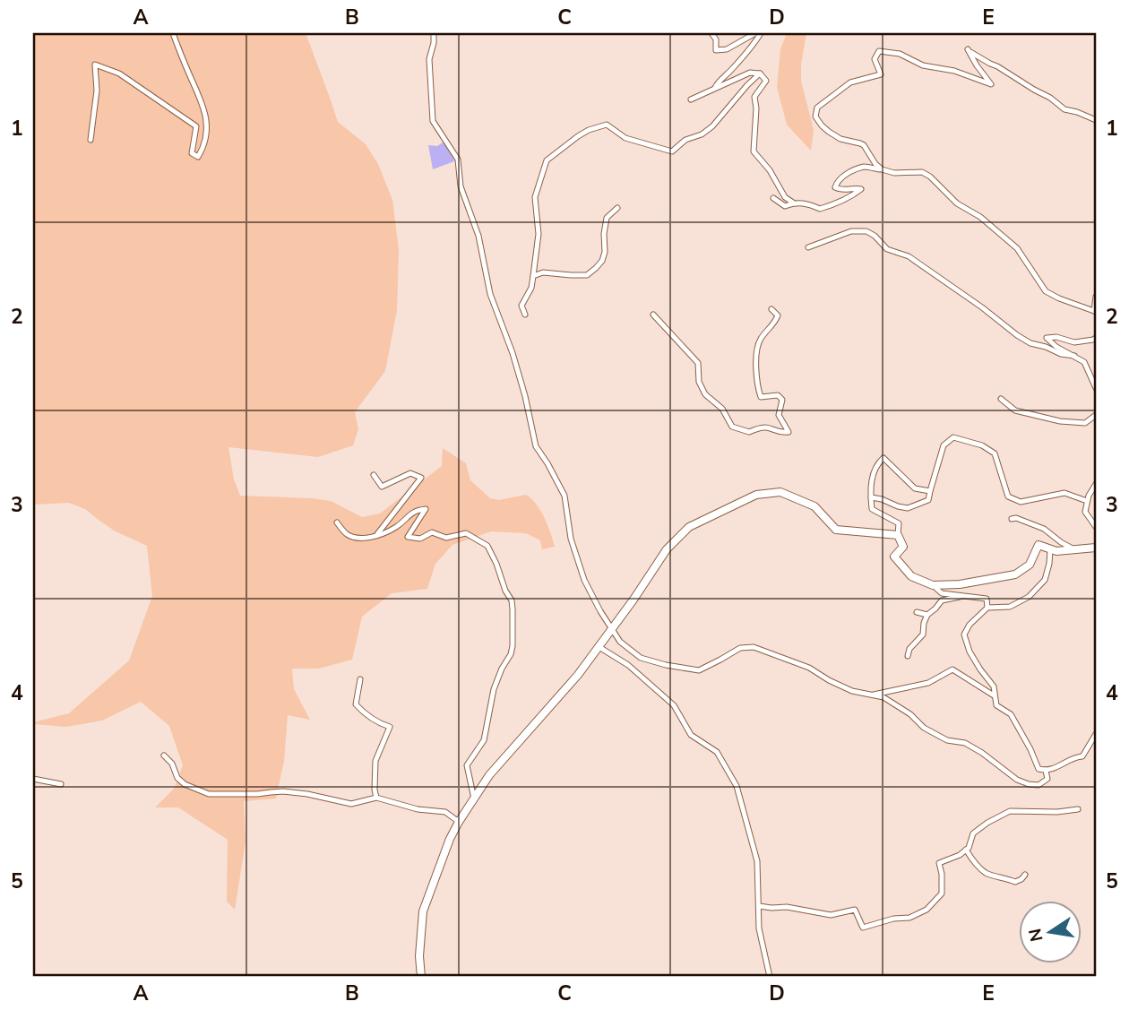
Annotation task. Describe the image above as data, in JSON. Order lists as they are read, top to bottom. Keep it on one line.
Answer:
{"north":"left","grid":{"columns":["A","B","C","D","E"],"rows":["1","2","3","4","5"]}}
